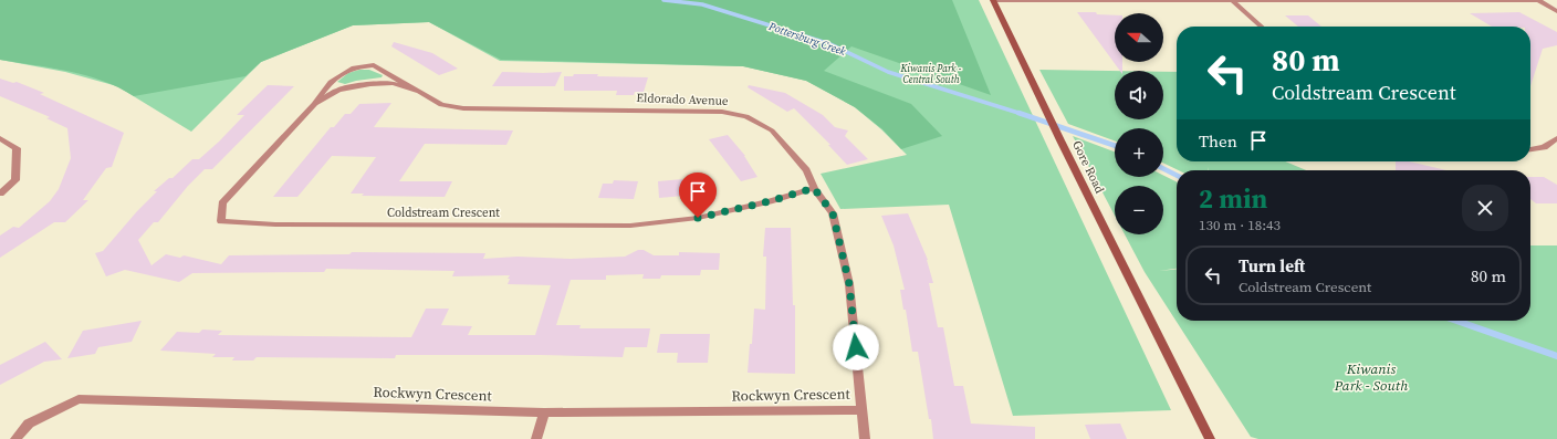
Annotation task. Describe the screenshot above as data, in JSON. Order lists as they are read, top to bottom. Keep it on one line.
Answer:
{"streets":{"main road":["Gore Road"],"street":["Eldorado Avenue","Coldstream Crescent","Rockwyn Crescent"]},"crossings":[["Eldorado Avenue","Coldstream Crescent"],["Eldorado Avenue","Rockwyn Crescent"]],"water":["Pottersburg Creek"],"parks":["Kiwanis Park - Central South","Kiwanis Park - South"],"north":"left","page":{"map_buttons":["+","−"],"turn":["80 m","Coldstream Crescent"],"then":"Then","heading":["2 min","130 m · 18:43"],"list":[{"name":"Turn left","note":"Coldstream Crescent","value":"80 m"}]}}
